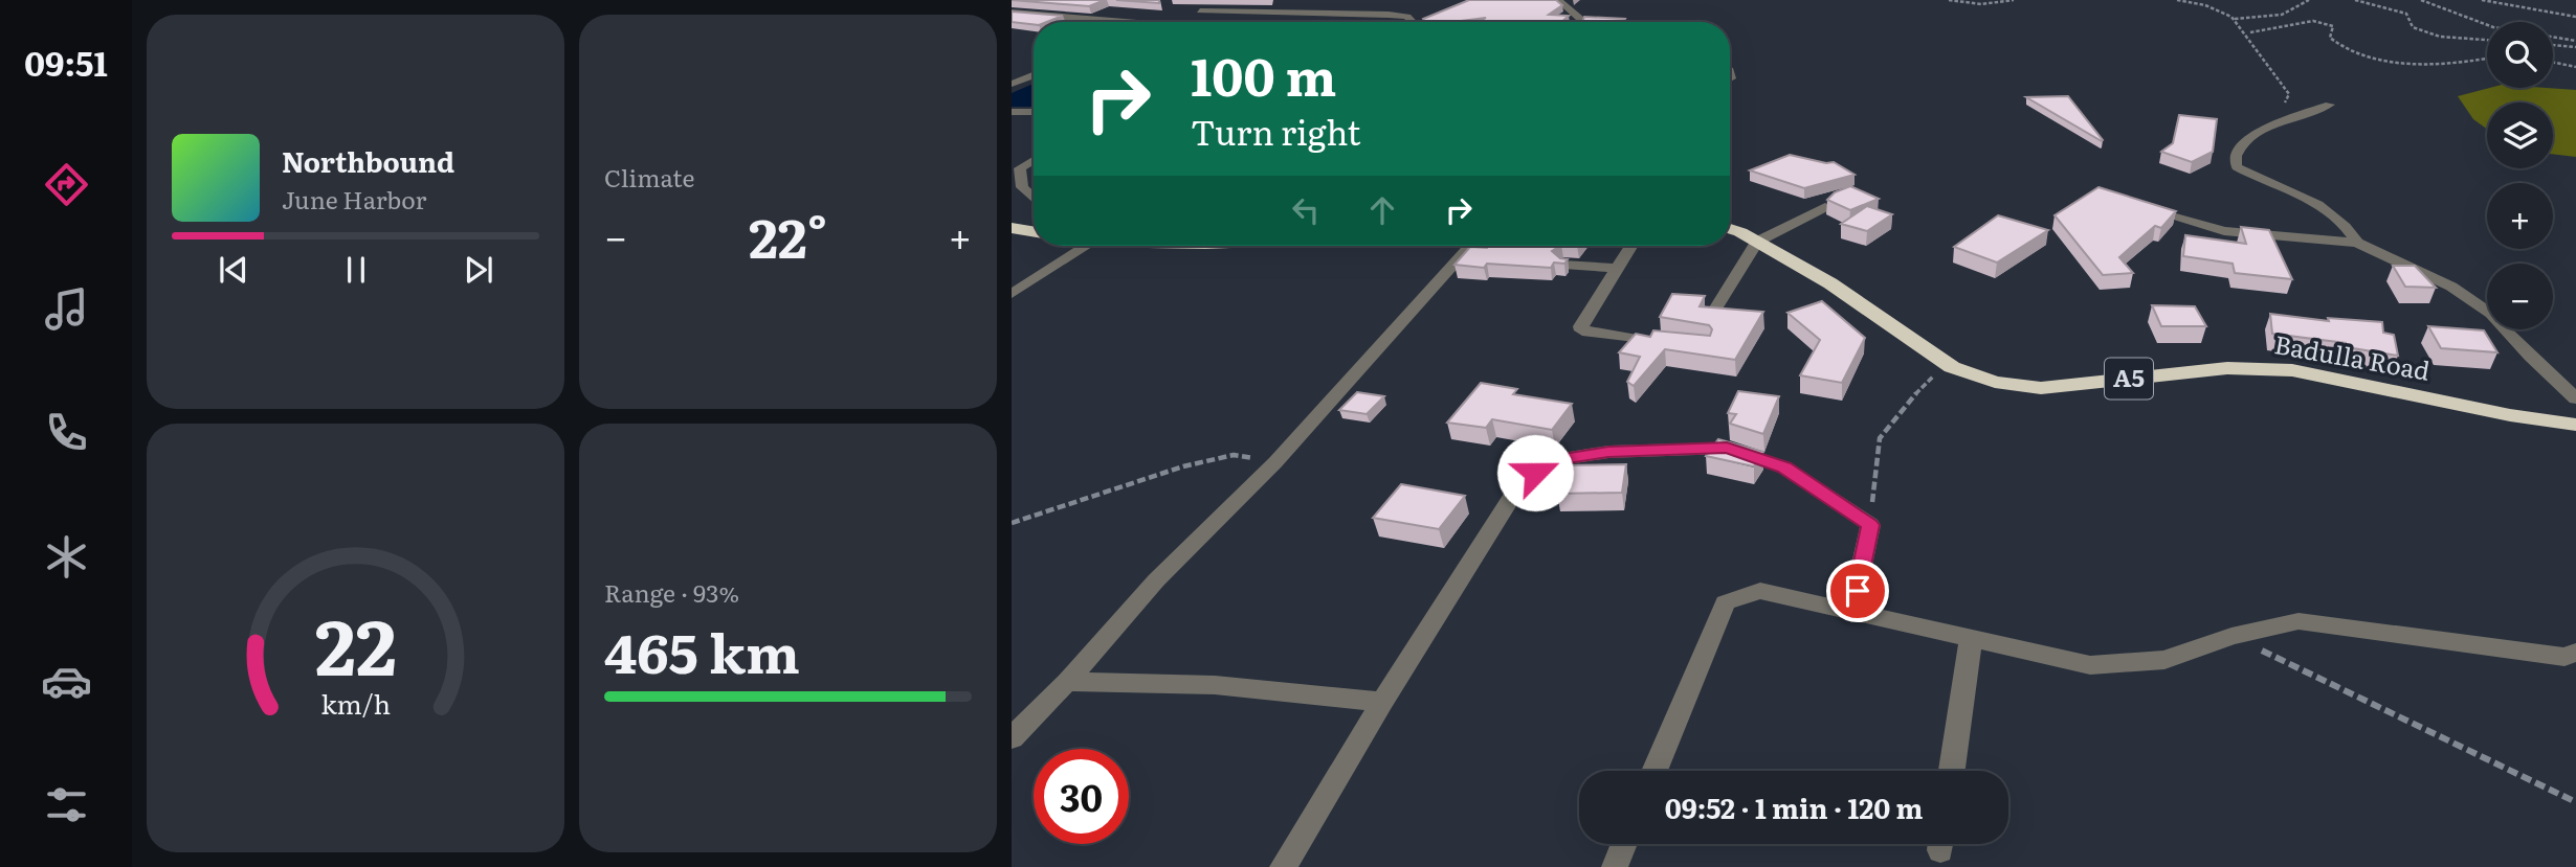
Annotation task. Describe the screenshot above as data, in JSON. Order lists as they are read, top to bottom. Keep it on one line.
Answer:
{"streets":{"highway":["Badulla Road","A5"]},"page":{"tabs":"09:51","tile":["Climate",["Range · 93%","465 km"]],"map_buttons":["+","−"],"turn":["100 m","Turn right"],"song":["Northbound","June Harbor"],"heat":["−","22°","+"],"limit":"30","trip":"09:52 · 1 min · 120 m","gauge":["22","km/h"]}}
